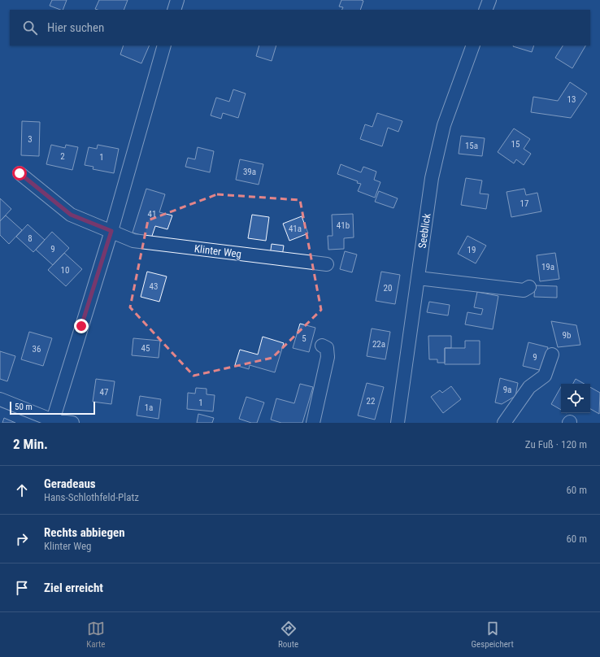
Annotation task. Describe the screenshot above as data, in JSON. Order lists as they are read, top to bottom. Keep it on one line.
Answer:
{"streets":{"street":["Seeblick","Klinter Weg"]},"house_numbers":["13","3","15","15a","2","1","39a","17","41","41b","41a","8","9","19","19a","10","43","20","9b","5","22a","45","36","9","9a","47","22","1","1a"],"scale_bar":"50 m","page":{"search":"Hier suchen","scale":"50 m","heading":["2 Min.","Zu Fuß · 120 m"],"list":[["Geradeaus","Hans-Schlothfeld-Platz","60 m"],["Rechts abbiegen","Klinter Weg","60 m"],"Ziel erreicht"],"nav":["Karte","Route","Gespeichert"]}}
